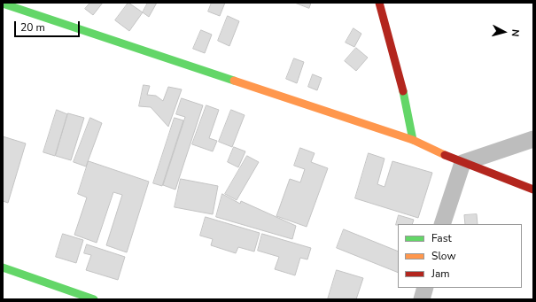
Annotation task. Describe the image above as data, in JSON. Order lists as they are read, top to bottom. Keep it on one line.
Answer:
{"legend":["Fast","Slow","Jam"],"scale_bar":"20 m","north":"right"}
